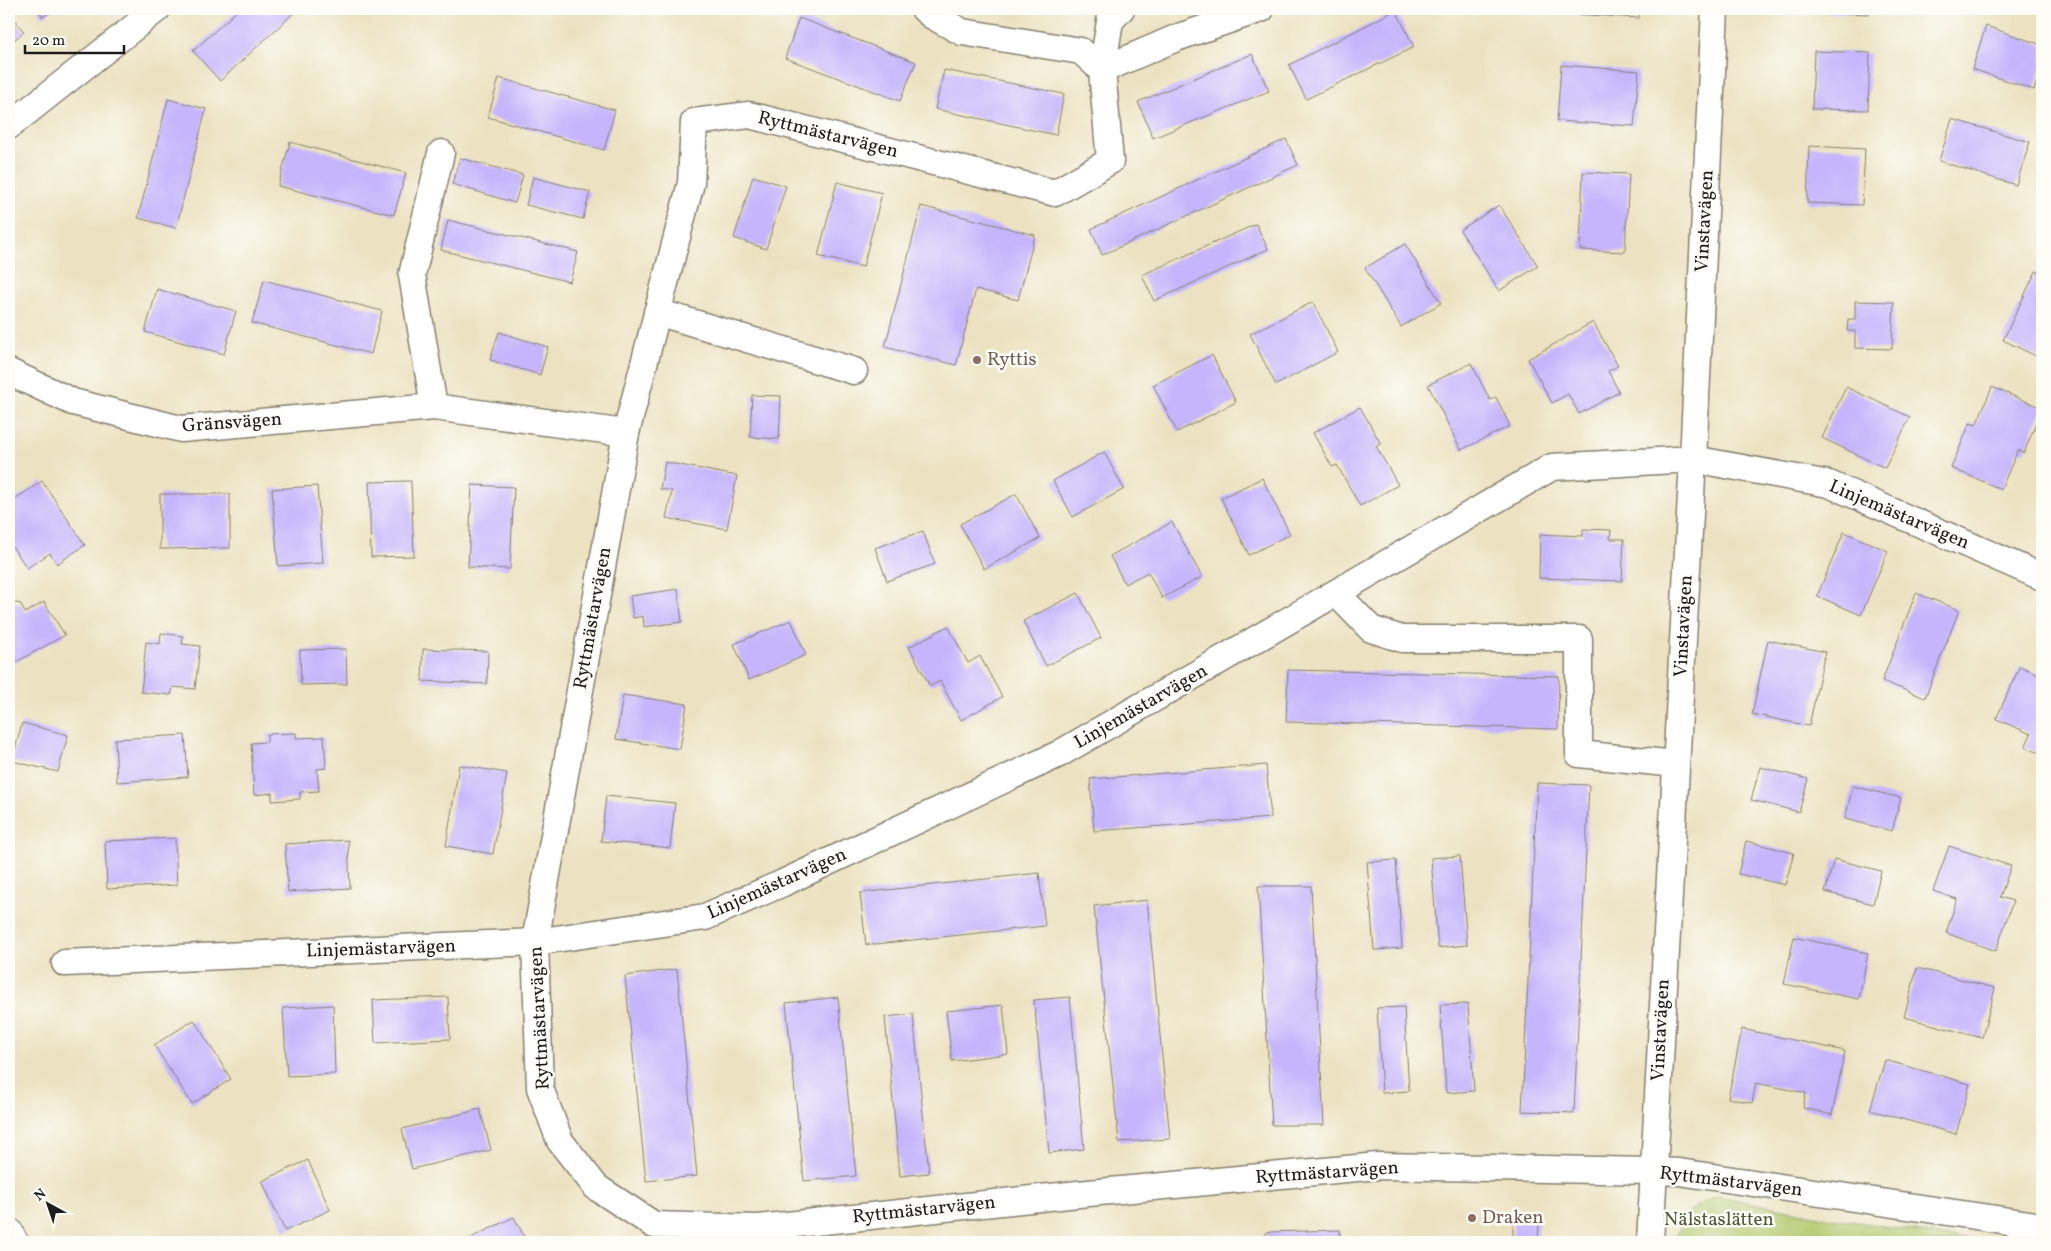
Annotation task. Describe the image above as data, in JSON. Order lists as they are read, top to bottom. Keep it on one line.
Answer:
{"streets":{"street":["Ryttmästarvägen","Vinstavägen","Gränsvägen","Linjemästarvägen"]},"crossings":[["Ryttmästarvägen","Vinstavägen"],["Ryttmästarvägen","Gränsvägen"],["Ryttmästarvägen","Linjemästarvägen"],["Vinstavägen","Linjemästarvägen"]],"parks":["Nälstaslätten"],"places":["Ryttis","Draken"],"scale_bar":"20 m","north":"top left"}
